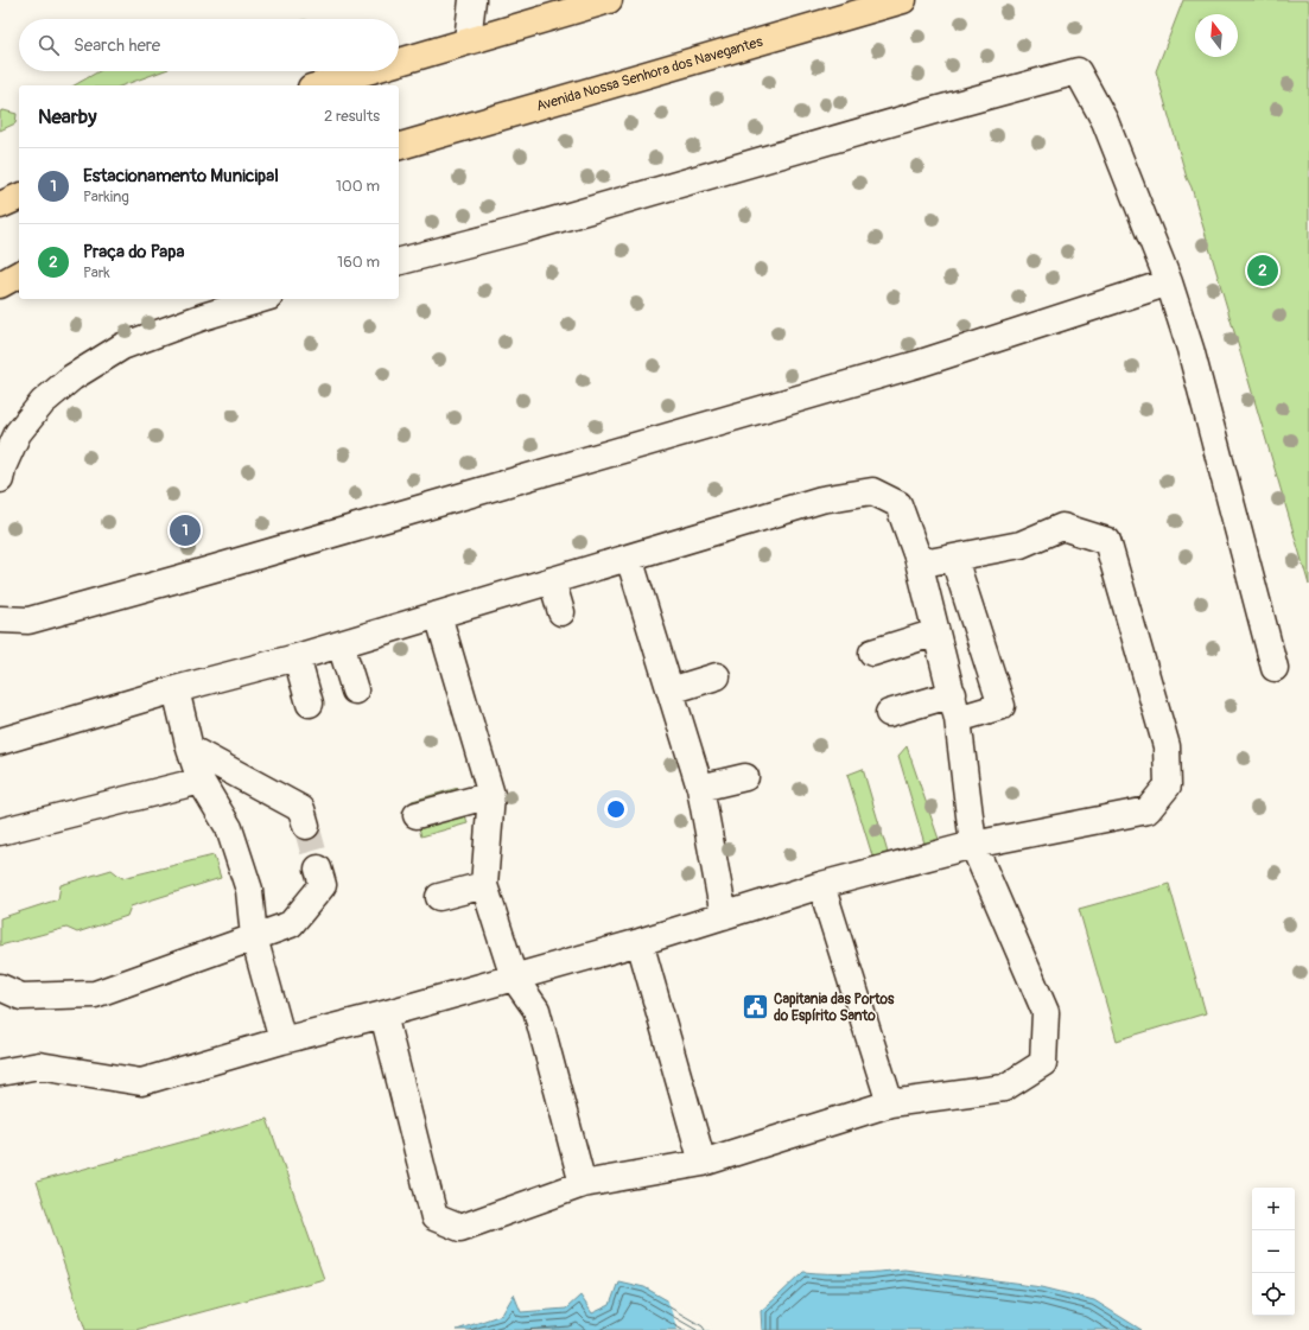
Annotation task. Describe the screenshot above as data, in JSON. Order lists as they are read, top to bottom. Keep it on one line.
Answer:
{"streets":{"main road":["Avenida Nossa Senhora dos Navegantes"]},"places":{"public building":["Capitania das Portos do Espírito Santo"]},"north":"top","page":{"search":"Search here","heading":["Nearby","2 results"],"list":[{"mark":"1","name":"Estacionamento Municipal","note":"Parking","value":"100 m"},{"mark":"2","name":"Praça do Papa","note":"Park","value":"160 m"}],"pins":["2","1"],"map_buttons":["+","−"]}}
